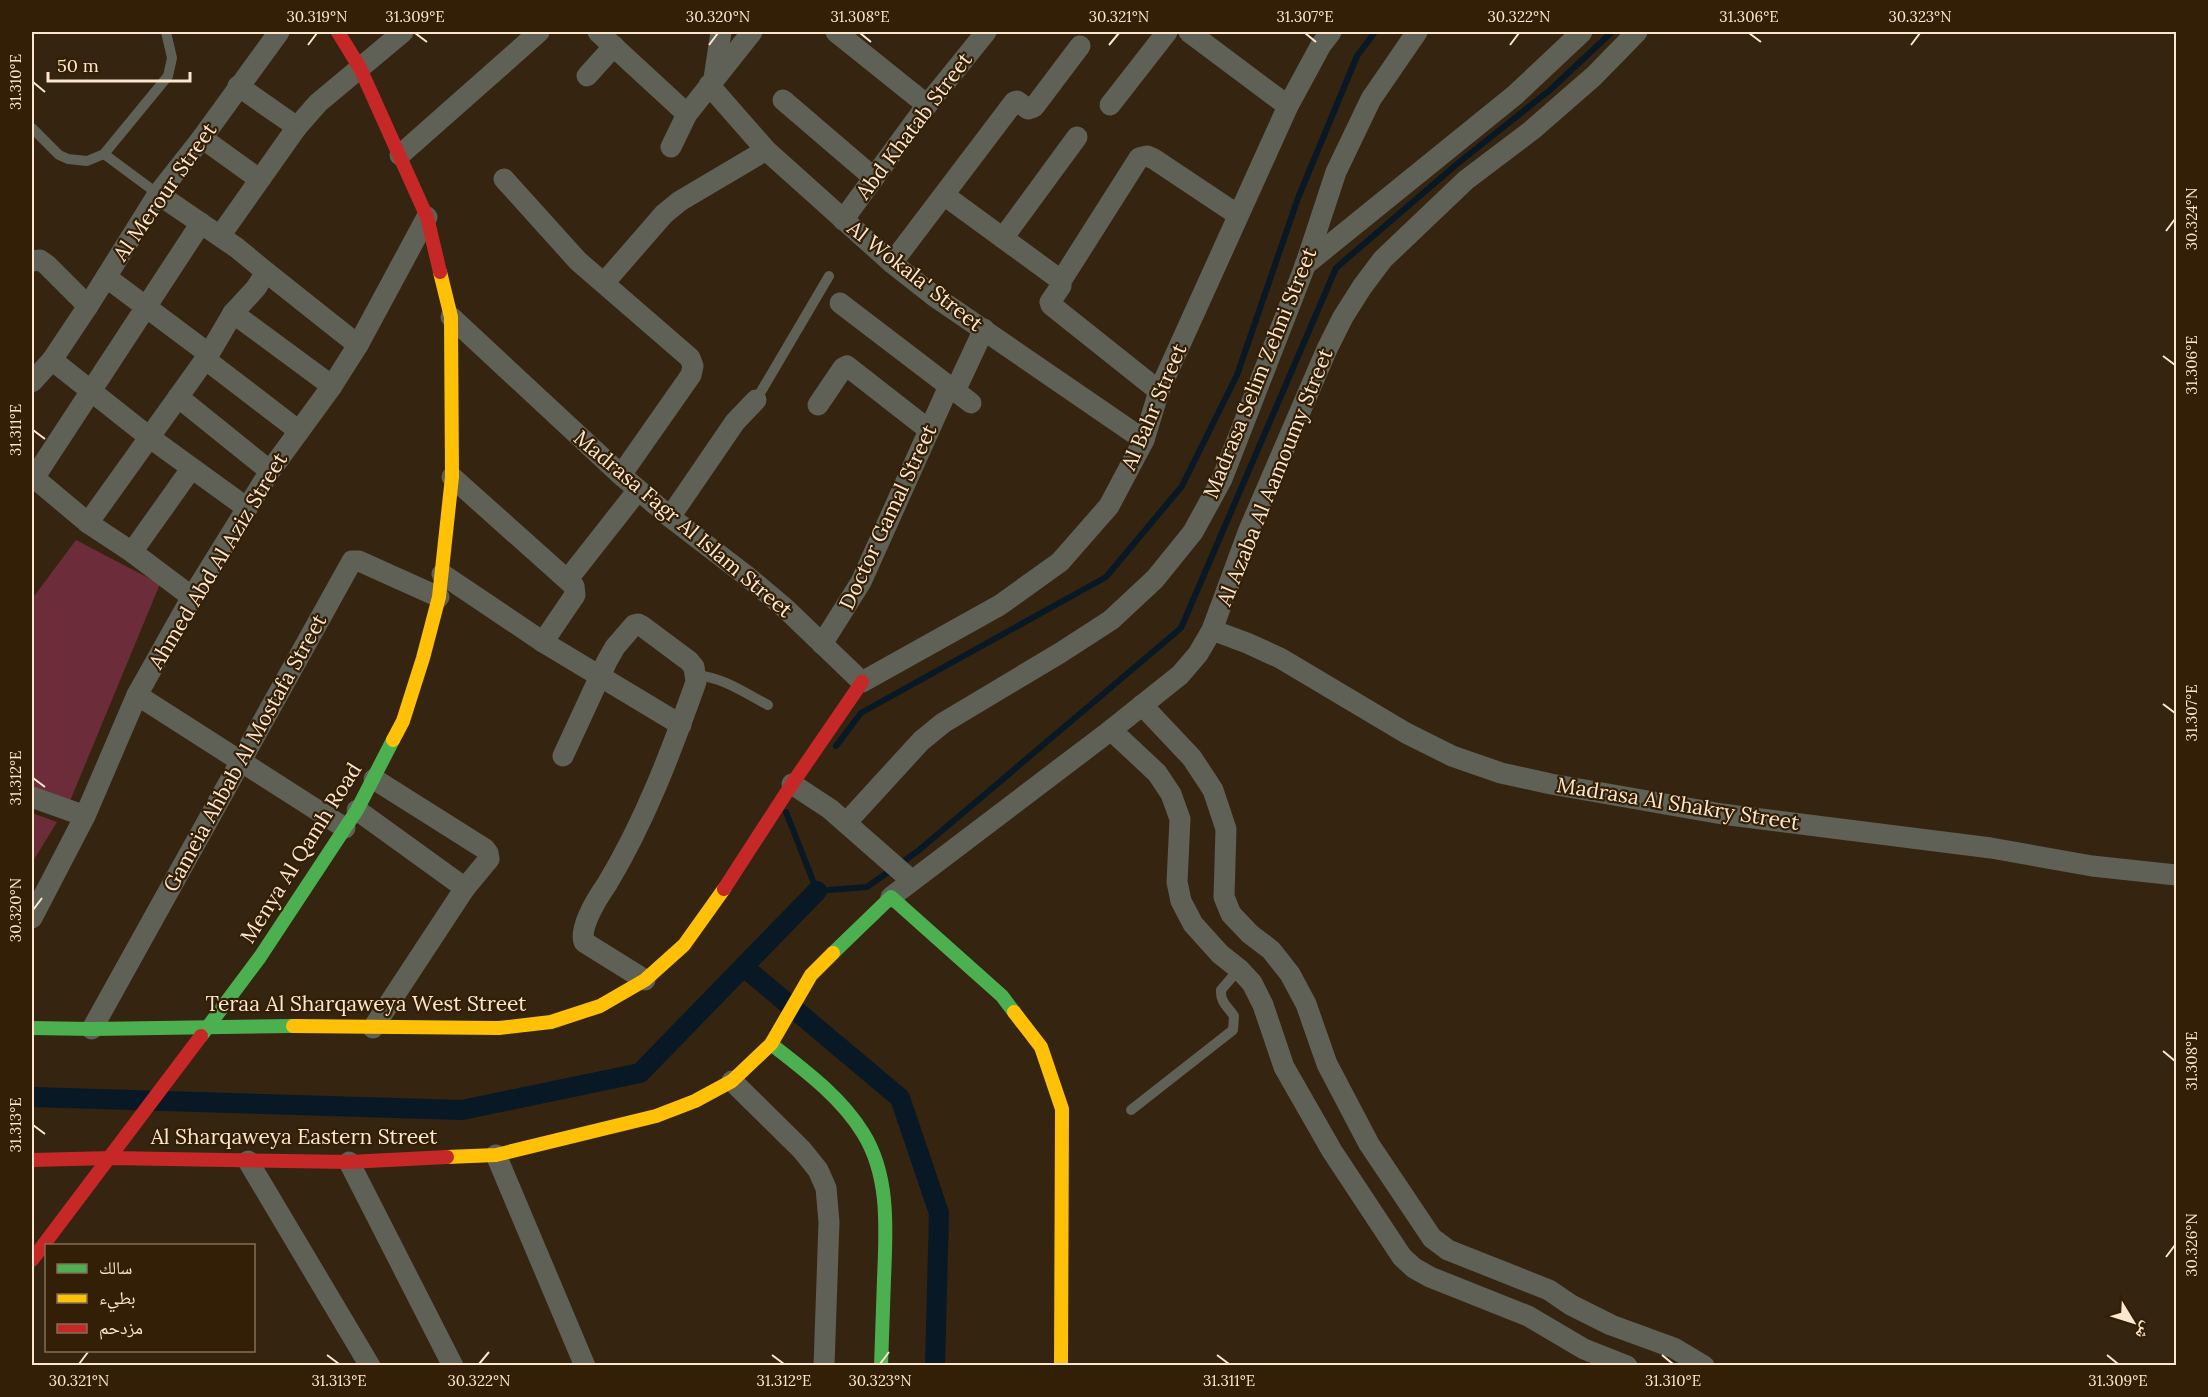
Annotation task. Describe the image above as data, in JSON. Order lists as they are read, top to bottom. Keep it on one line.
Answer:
{"streets":{"street":["Abd Khatab Street","Al Merour Street","Al Wokala' Street","Madrasa Selim Zehni Street","Al Bahr Street","Al Azaba Al Aamoumy Street","Doctor Gamal Street","Madrasa Fagr Al Islam Street","Ahmed Abd Al Aziz Street","Gameia Ahbab Al Mostafa Street","Madrasa Al Shakry Street","Menya Al Qamh Road","Teraa Al Sharqaweya West Street","Al Sharqaweya Eastern Street"]},"crossings":[["Abd Khatab Street","Al Wokala' Street"],["Al Wokala' Street","Al Bahr Street"],["Al Wokala' Street","Doctor Gamal Street"],["Al Bahr Street","Madrasa Fagr Al Islam Street"],["Al Bahr Street","Teraa Al Sharqaweya West Street"],["Al Azaba Al Aamoumy Street","Madrasa Al Shakry Street"],["Al Azaba Al Aamoumy Street","Al Sharqaweya Eastern Street"],["Doctor Gamal Street","Madrasa Fagr Al Islam Street"],["Madrasa Fagr Al Islam Street","Menya Al Qamh Road"],["Madrasa Fagr Al Islam Street","Teraa Al Sharqaweya West Street"],["Ahmed Abd Al Aziz Street","Menya Al Qamh Road"],["Gameia Ahbab Al Mostafa Street","Menya Al Qamh Road"],["Gameia Ahbab Al Mostafa Street","Teraa Al Sharqaweya West Street"],["Menya Al Qamh Road","Teraa Al Sharqaweya West Street"],["Menya Al Qamh Road","Al Sharqaweya Eastern Street"]],"legend":["سالك","بطيء","مزدحم"],"scale_bar":"50 m","north":"bottom right","coordinates":["30.319°N","31.309°E","30.320°N","31.308°E","30.321°N","31.307°E","30.322°N","31.306°E","30.323°N","31.310°E","30.324°N","31.311°E","31.312°E","31.313°E","30.326°N"]}
